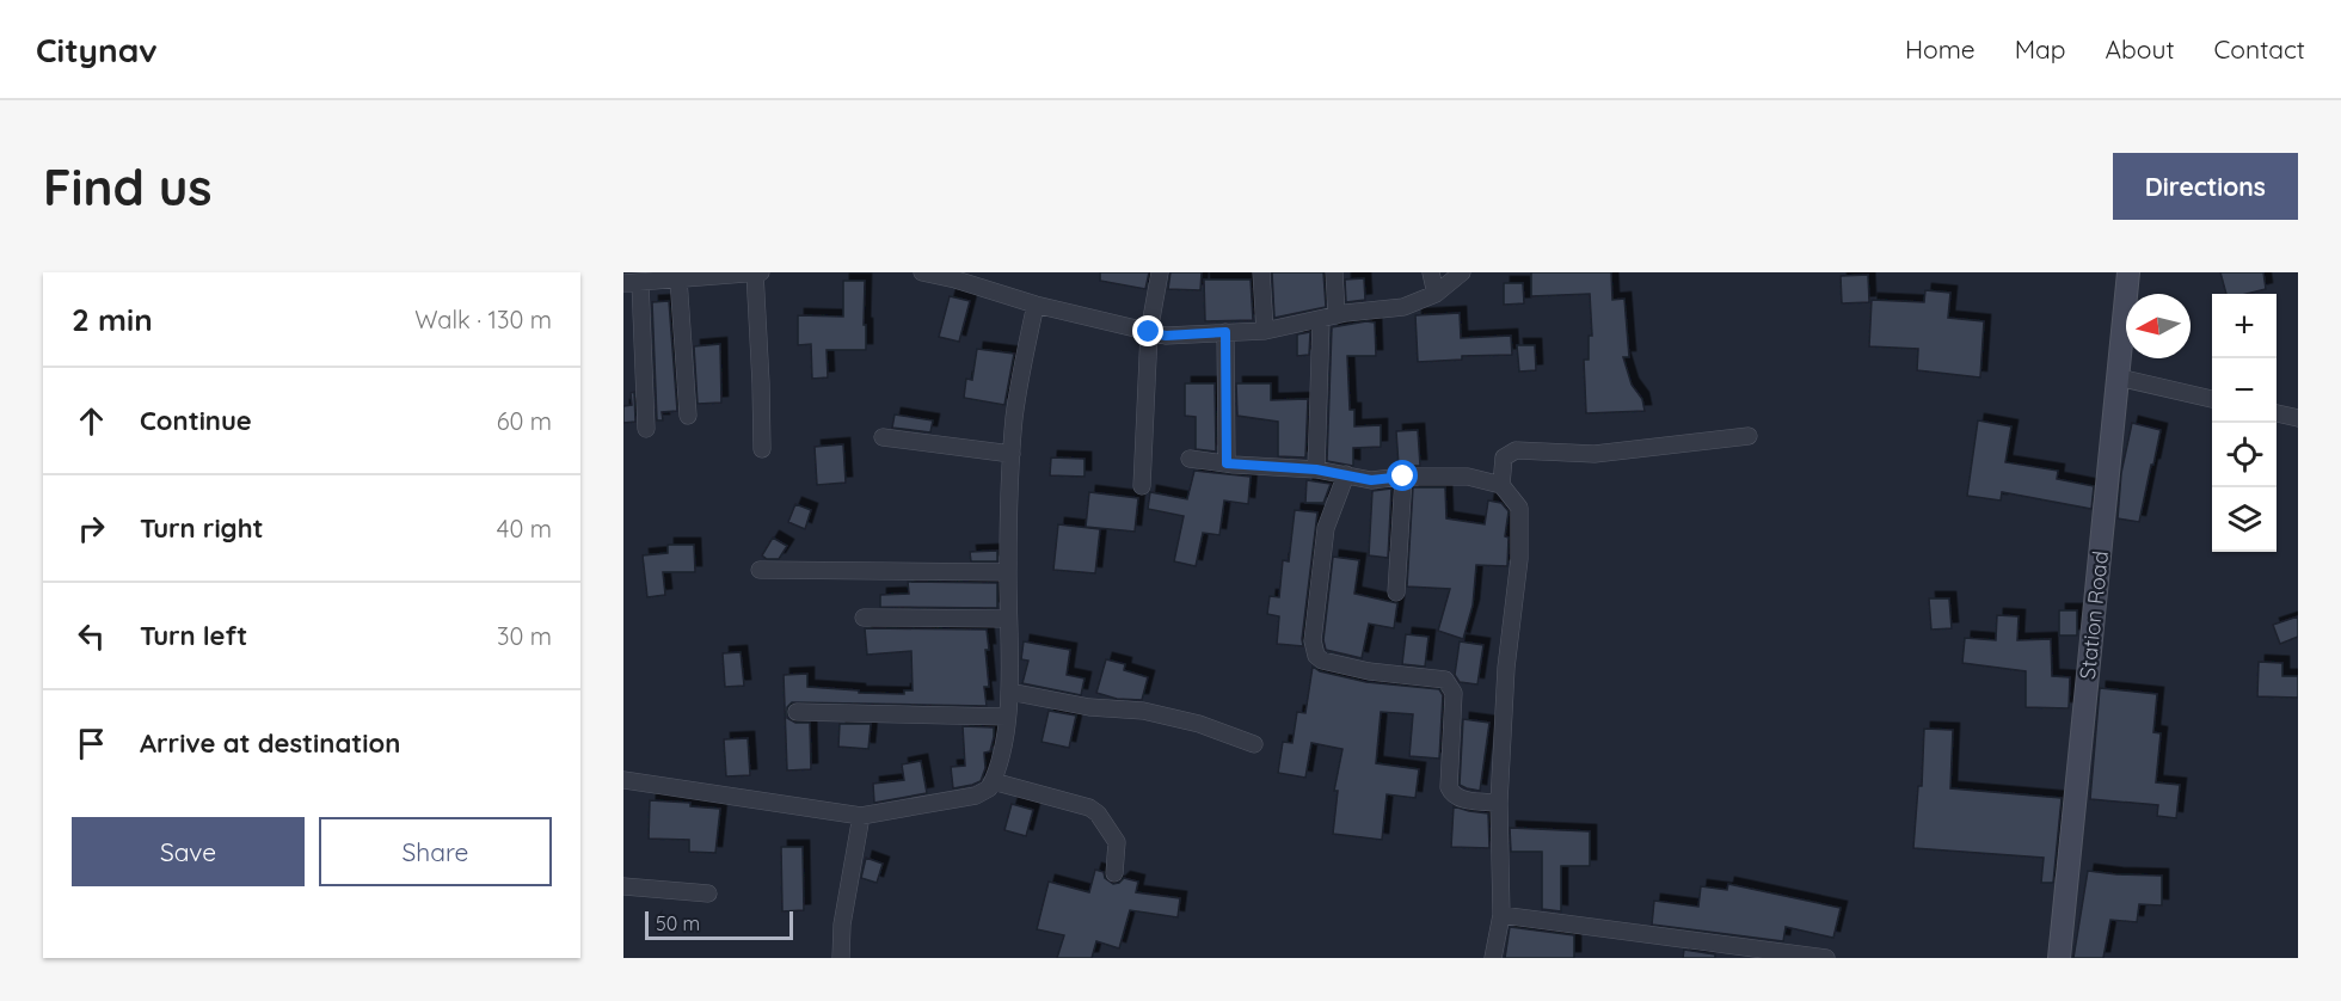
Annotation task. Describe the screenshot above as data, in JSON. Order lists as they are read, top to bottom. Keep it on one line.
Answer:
{"streets":{"main road":["Station Road"]},"scale_bar":"50 m","north":"left","page":{"header":"Citynav","nav":["Home","Map","About","Contact"],"buttons":["Directions",["Save","Share"]],"title":"Find us","heading":["2 min","Walk · 130 m"],"map_buttons":["+","−"],"list":[["Continue","60 m"],["Turn right","40 m"],["Turn left","30 m"],"Arrive at destination"],"scale":"50 m"}}
